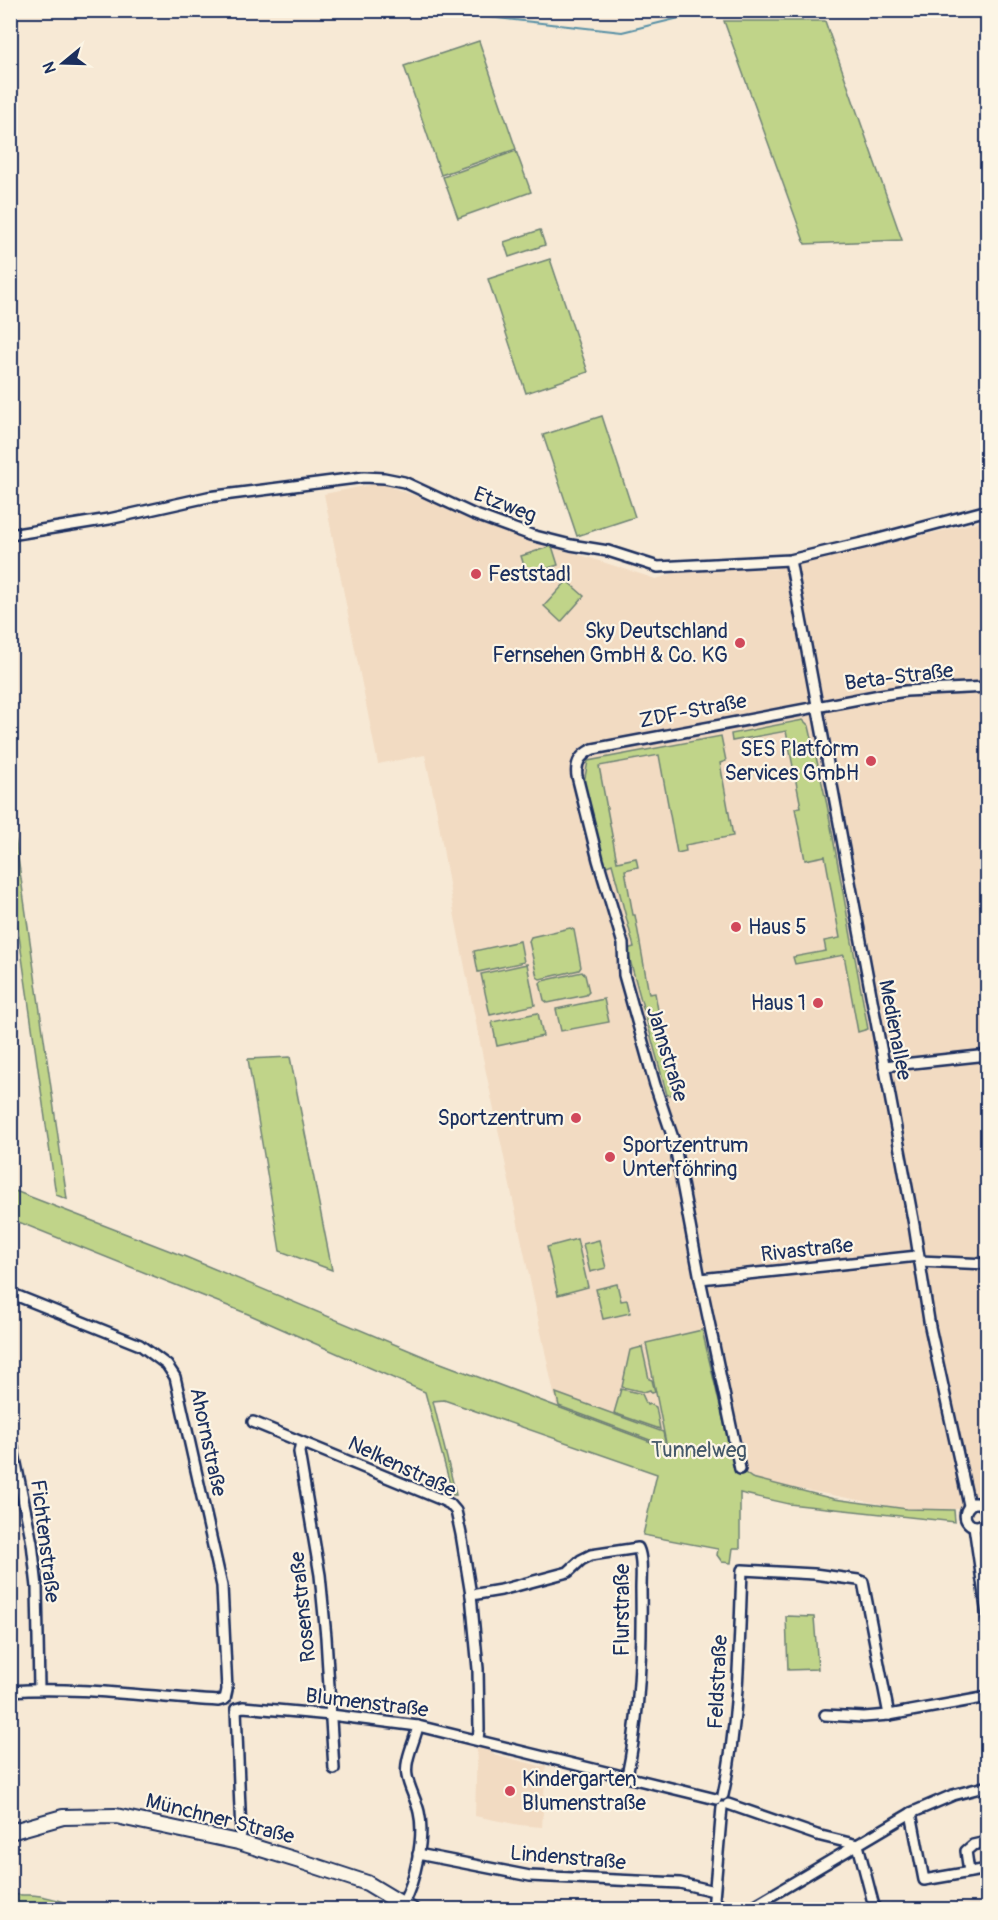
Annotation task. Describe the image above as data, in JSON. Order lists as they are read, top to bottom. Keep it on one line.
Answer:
{"streets":{"main road":["Münchner Straße"],"street":["Etzweg","Beta-Straße","ZDF-Straße","Medienallee","Jahnstraße","Rivastraße","Ahornstraße","Nelkenstraße","Fichtenstraße","Rosenstraße","Flurstraße","Feldstraße","Blumenstraße","Lindenstraße"]},"crossings":[["Etzweg","Medienallee"],["Beta-Straße","ZDF-Straße"],["Beta-Straße","Medienallee"],["ZDF-Straße","Medienallee"],["ZDF-Straße","Jahnstraße"],["Medienallee","Rivastraße"],["Jahnstraße","Rivastraße"],["Nelkenstraße","Rosenstraße"],["Nelkenstraße","Flurstraße"],["Nelkenstraße","Blumenstraße"],["Rosenstraße","Blumenstraße"],["Flurstraße","Blumenstraße"],["Feldstraße","Blumenstraße"],["Feldstraße","Lindenstraße"]],"parks":["Tunnelweg"],"places":["Feststadl","Sky Deutschland Fernsehen GmbH & Co. KG","SES Platform Services GmbH","Haus 5","Haus 1","Sportzentrum","Sportzentrum Unterföhring","Kindergarten Blumenstraße"],"north":"left"}
